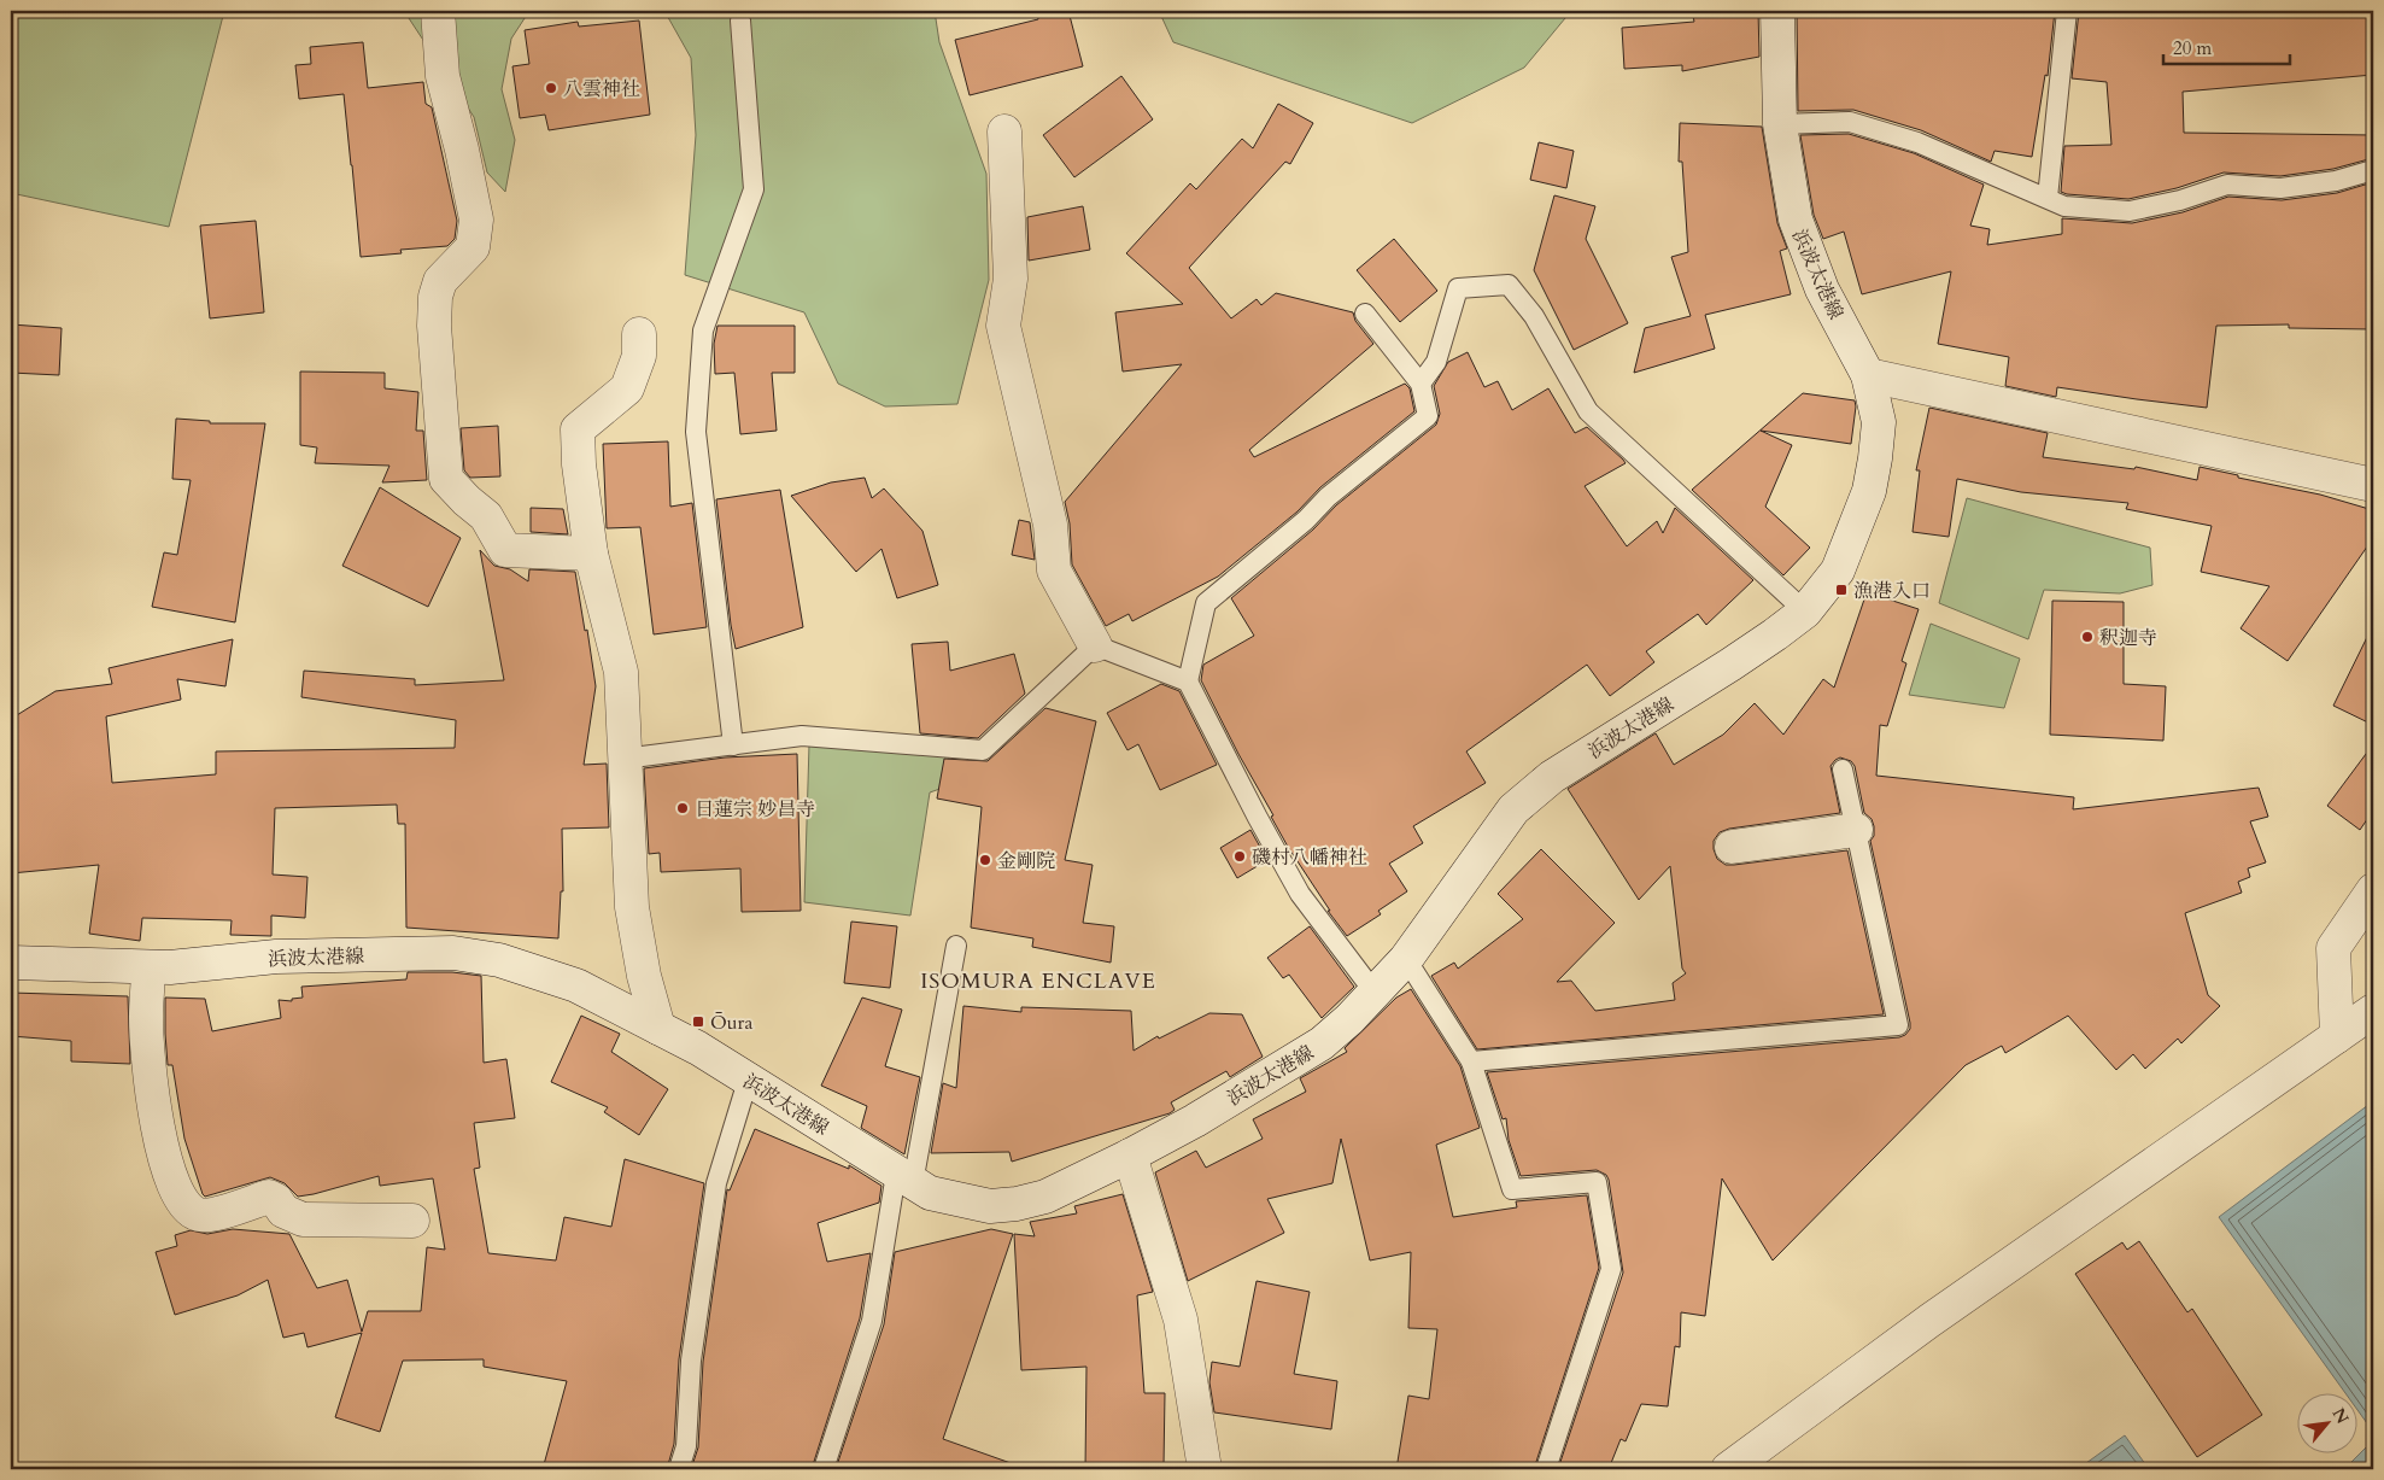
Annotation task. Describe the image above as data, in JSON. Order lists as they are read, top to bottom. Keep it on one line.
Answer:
{"streets":{"street":["浜波太港線"]},"districts":["ISOMURA ENCLAVE"],"places":{"other":["八雲神社","釈迦寺","日蓮宗 妙昌寺","磯村八幡神社","金剛院"],"transit":["漁港入口","Ōura"]},"scale_bar":"20 m","north":"top right"}
